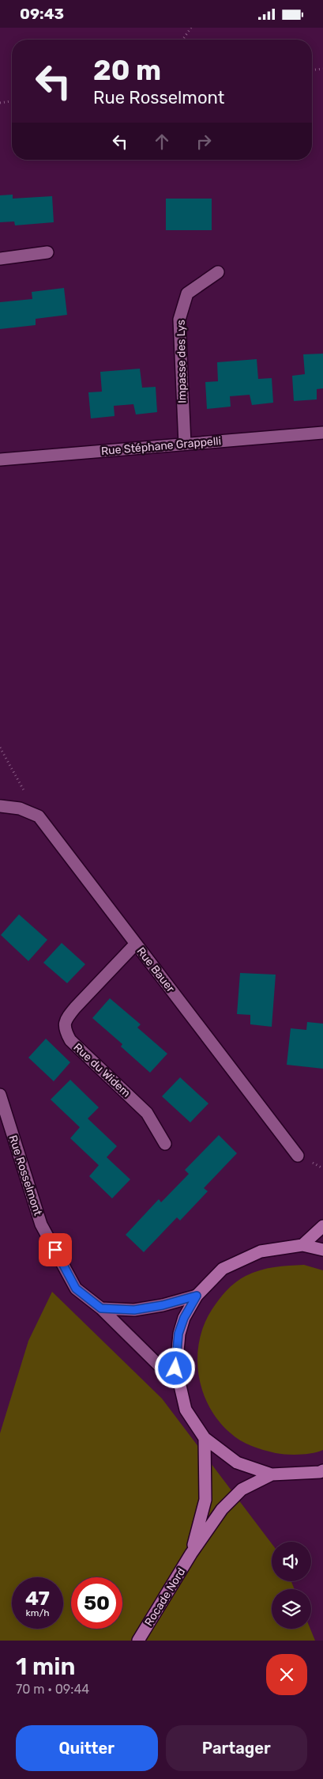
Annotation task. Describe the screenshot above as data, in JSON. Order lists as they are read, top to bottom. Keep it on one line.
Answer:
{"streets":{"main road":["Rocade Nord"],"street":["Impasse des Lys","Rue Stéphane Grappelli","Rue Bauer","Rue du Widem","Rue Rosselmont"]},"crossings":[["Impasse des Lys","Rue Stéphane Grappelli"],["Rue Bauer","Rue du Widem"]],"page":{"status":"09:43","turn":["20 m","Rue Rosselmont"],"speed":"47 km/h","limit":"50","heading":["1 min","70 m · 09:44"],"buttons":["Quitter","Partager"]}}
